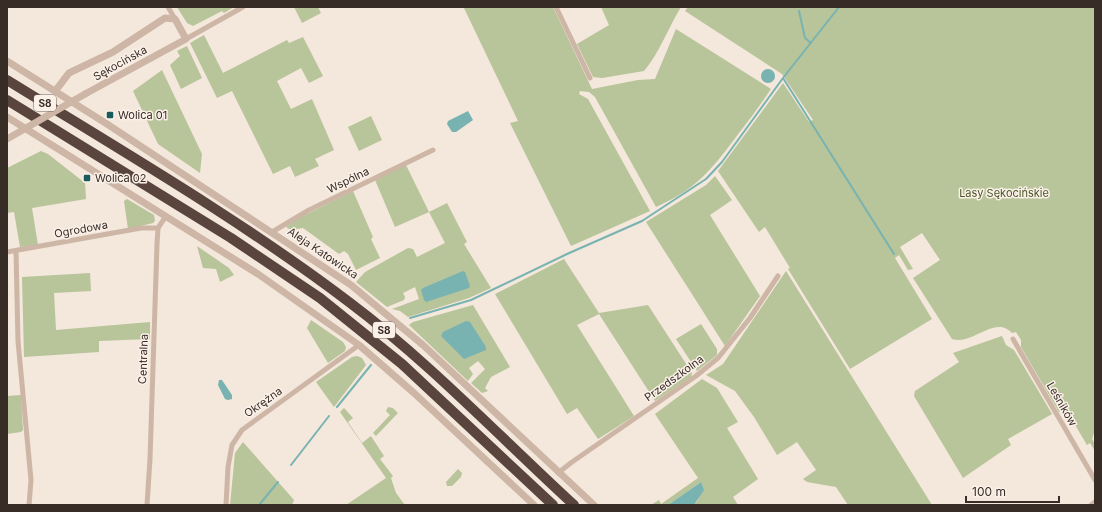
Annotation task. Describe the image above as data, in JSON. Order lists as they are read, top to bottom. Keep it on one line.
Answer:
{"streets":{"highway":["S8"],"street":["Sękocińska","Wspólna","Ogrodowa","Aleja Katowicka","Centralna","Przedszkolna","Okrężna","Leśników"]},"crossings":[["Wspólna","Aleja Katowicka"],["Ogrodowa","Centralna"],["Aleja Katowicka","Przedszkolna"]],"parks":["Lasy Sękocińskie"],"places":{"transit":["Wolica 01","Wolica 02"]},"scale_bar":"100 m"}
